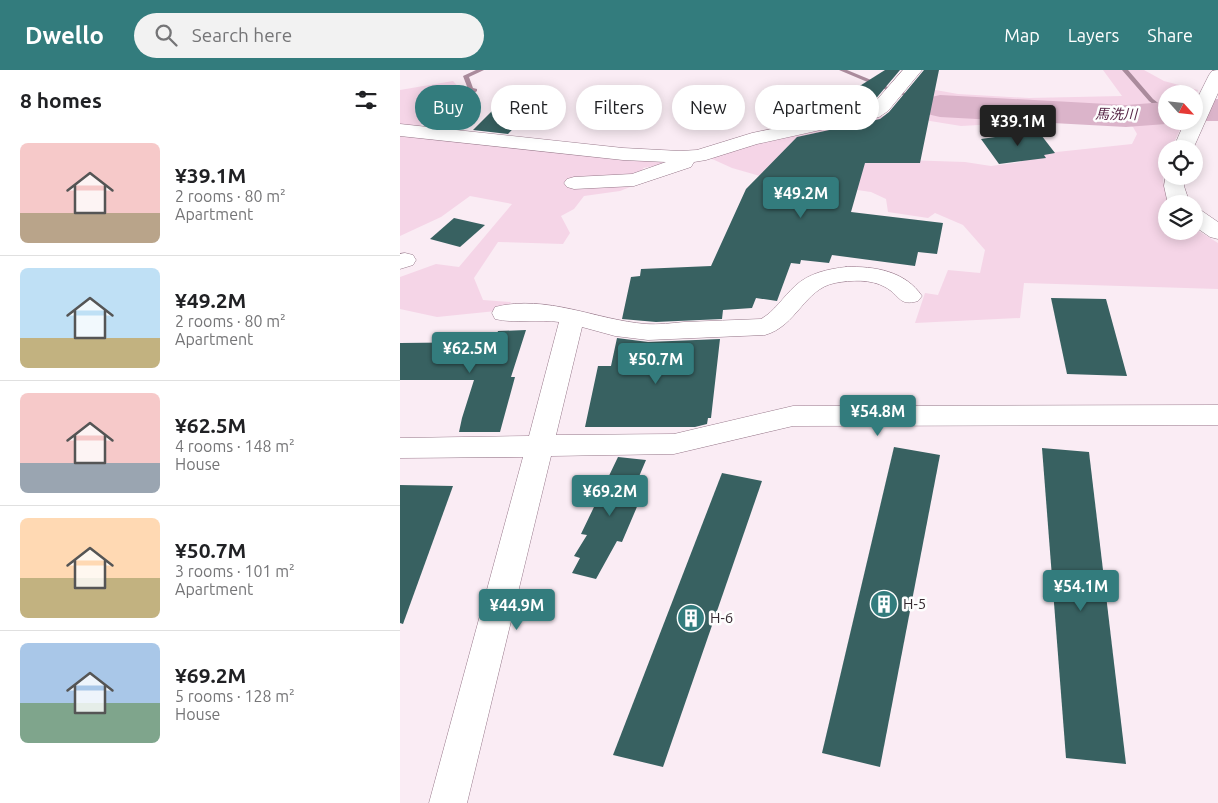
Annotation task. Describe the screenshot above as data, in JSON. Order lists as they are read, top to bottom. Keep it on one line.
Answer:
{"water":["馬洗川"],"places":{"building":["H-5","H-6"]},"north":"bottom right","page":{"header":"Dwello","search":"Search here","nav":["Map","Layers","Share"],"heading":"8 homes","chip":["Buy","Rent","Filters","New","Apartment"],"price":["¥39.1M","¥49.2M","¥62.5M","¥50.7M","¥54.8M","¥69.2M","¥54.1M","¥44.9M"],"list":[{"name":"¥39.1M","note":"2 rooms · 80 m² · Apartment"},{"name":"¥49.2M","note":"2 rooms · 80 m² · Apartment"},{"name":"¥62.5M","note":"4 rooms · 148 m² · House"},{"name":"¥50.7M","note":"3 rooms · 101 m² · Apartment"},{"name":"¥69.2M","note":"5 rooms · 128 m² · House"}]}}
